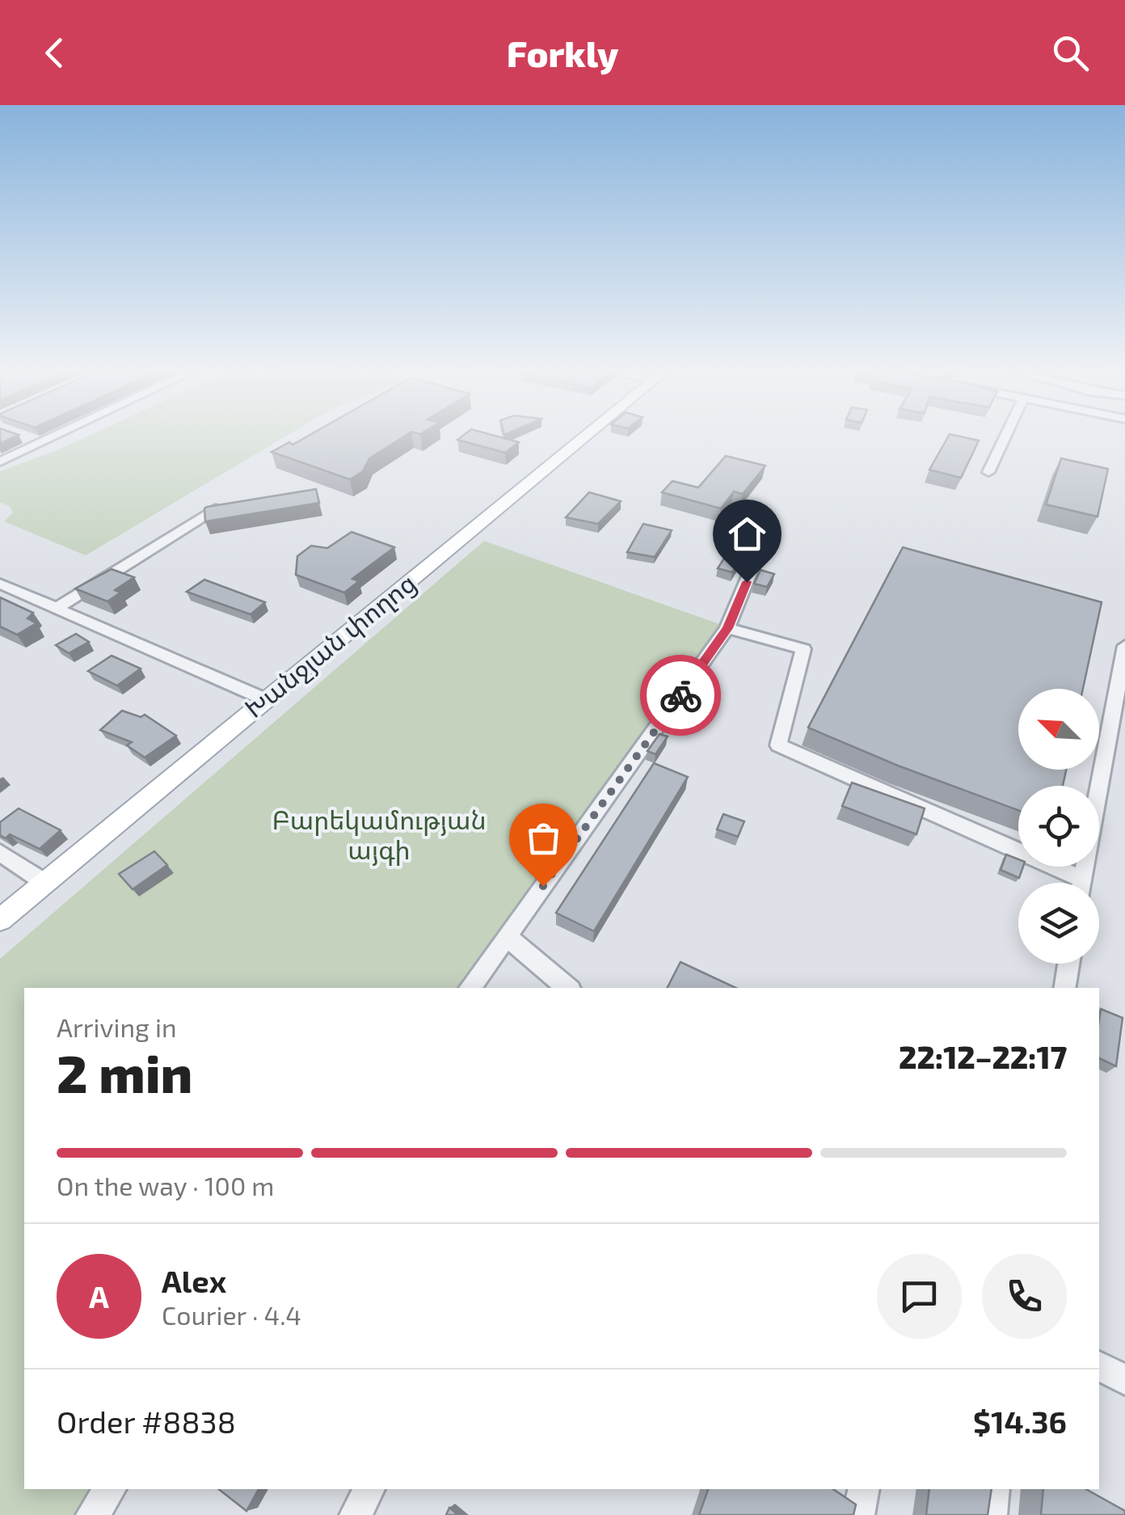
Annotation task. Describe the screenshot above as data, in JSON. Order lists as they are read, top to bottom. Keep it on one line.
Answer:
{"streets":{"main road":["Խանջյան փողոց"]},"parks":["Բարեկամության այգի"],"north":"top left","page":{"header":"Forkly","heading":["2 min","Arriving in","22:12–22:17"],"panel":["Alex","Courier · 4.4","Order #8838","$14.36"],"bar":"On the way · 100 m","round":"A"}}
